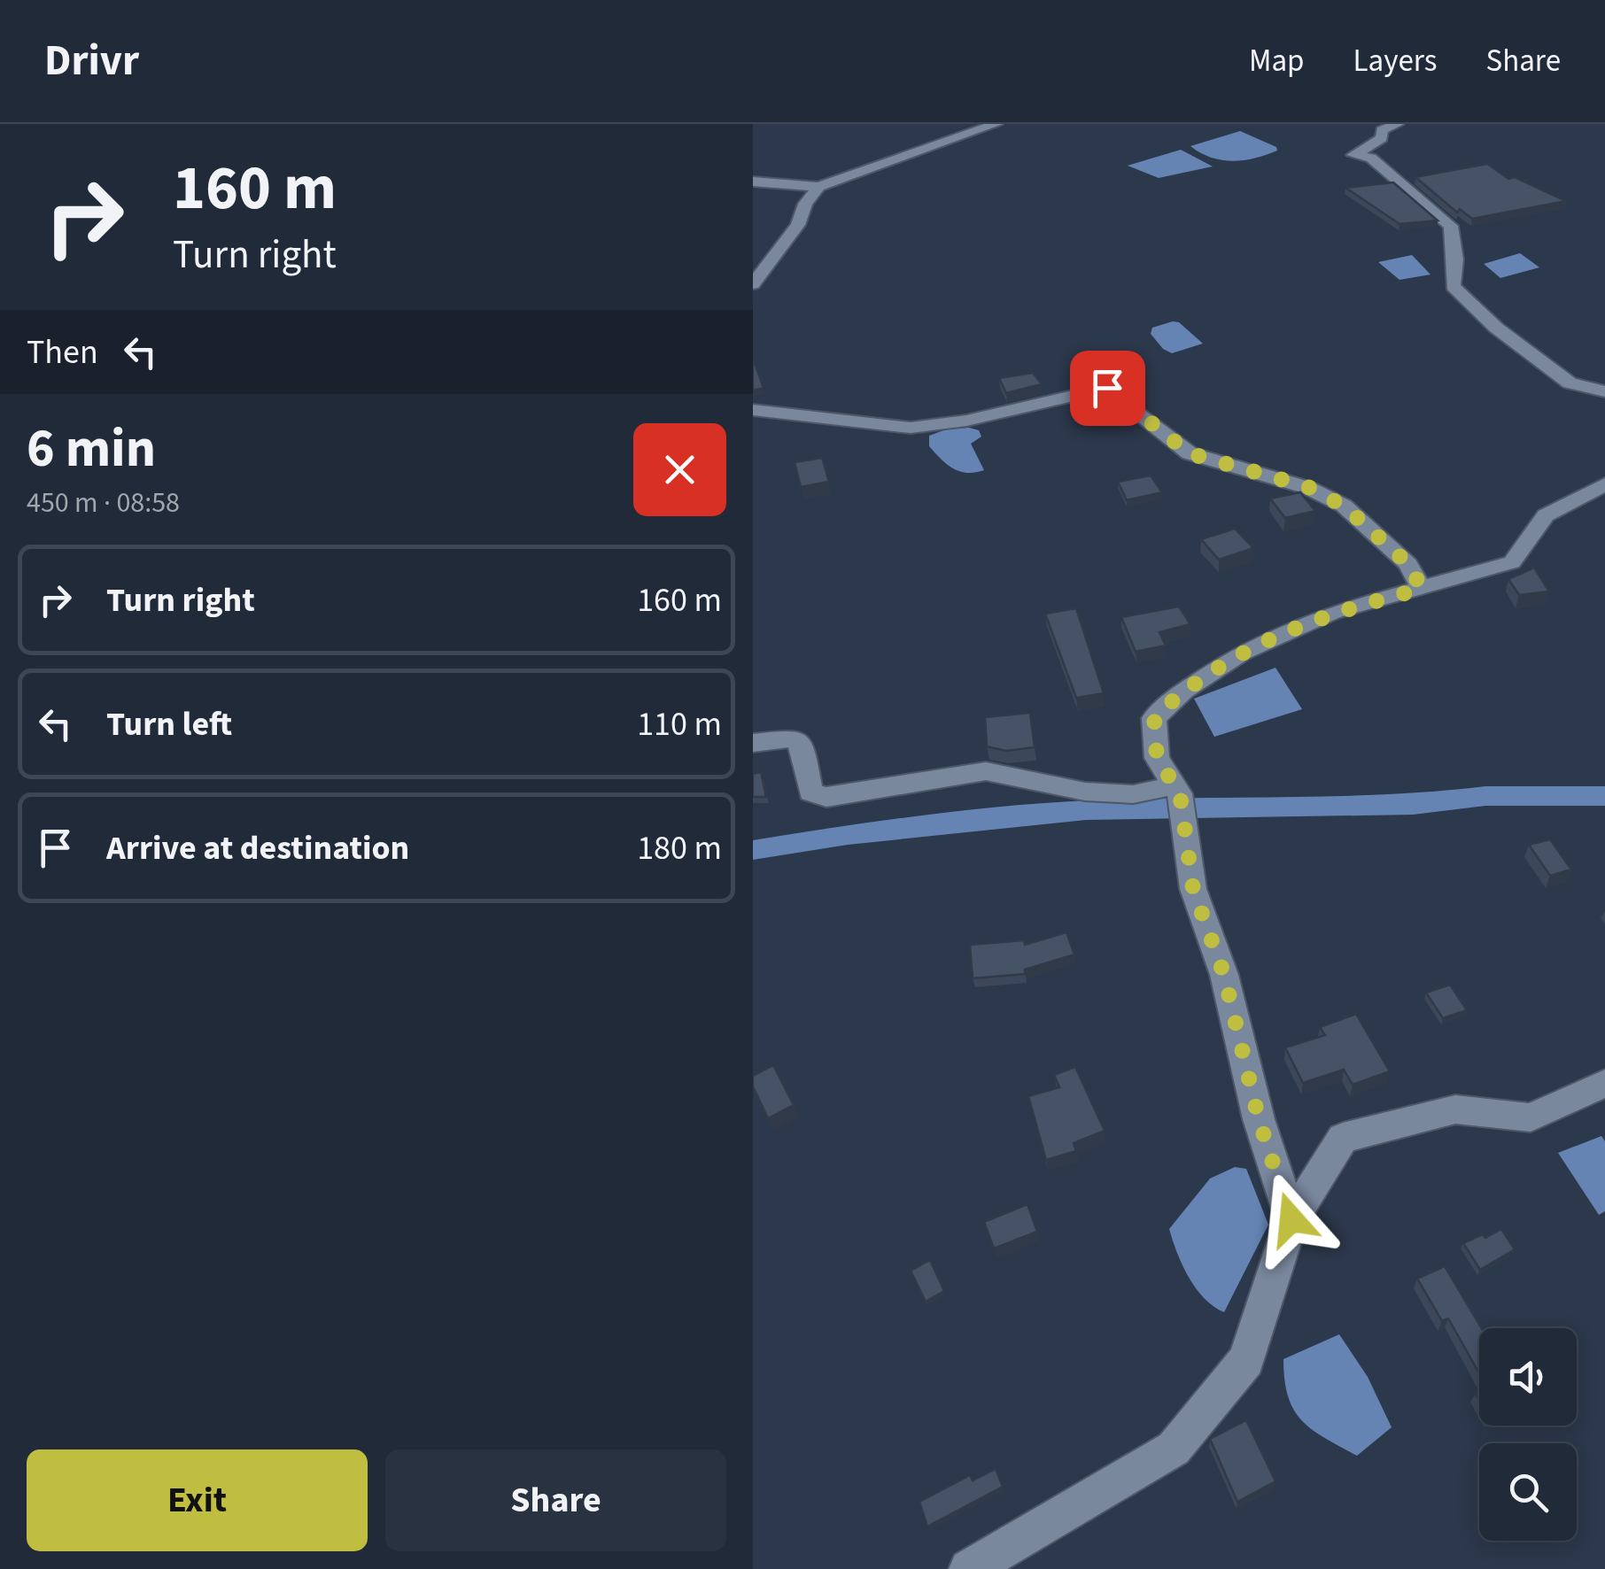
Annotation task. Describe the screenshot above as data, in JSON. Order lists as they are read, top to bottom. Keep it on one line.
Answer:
{"page":{"header":"Drivr","nav":["Map","Layers","Share"],"turn":["160 m","Turn right"],"then":"Then","heading":["6 min","450 m · 08:58"],"list":[{"name":"Turn right","value":"160 m"},{"name":"Turn left","value":"110 m"},{"name":"Arrive at destination","value":"180 m"}],"buttons":["Exit","Share"]}}
